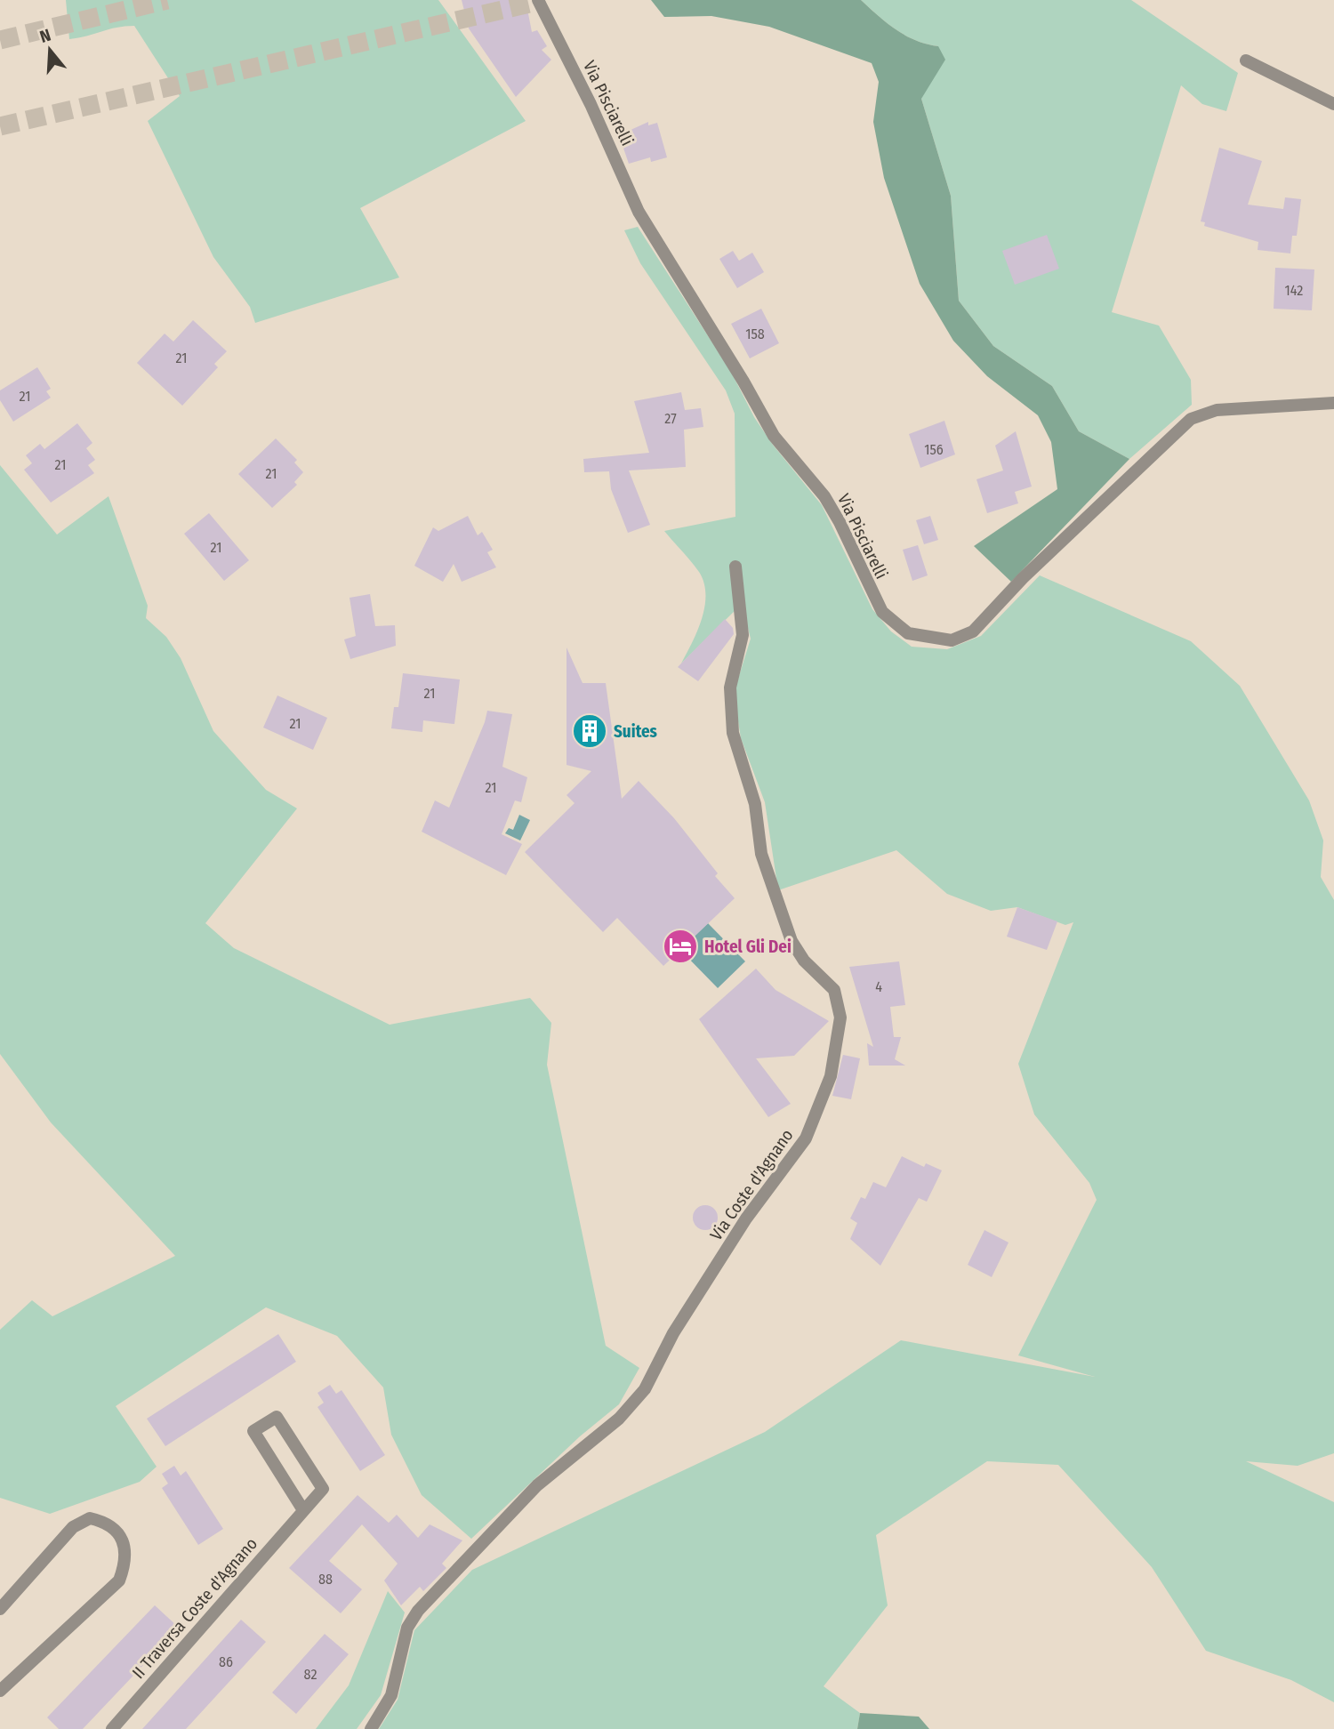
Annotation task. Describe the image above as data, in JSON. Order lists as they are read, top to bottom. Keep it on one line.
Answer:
{"streets":{"street":["Via Pisciarelli","Via Coste d'Agnano","II Traversa Coste d'Agnano"]},"places":{"building":["Suites"],"hotel":["Hotel Gli Dei"]},"house_numbers":["142","158","21","21","27","156","21","21","21","21","21","21","4","88","86","82"],"north":"top"}
